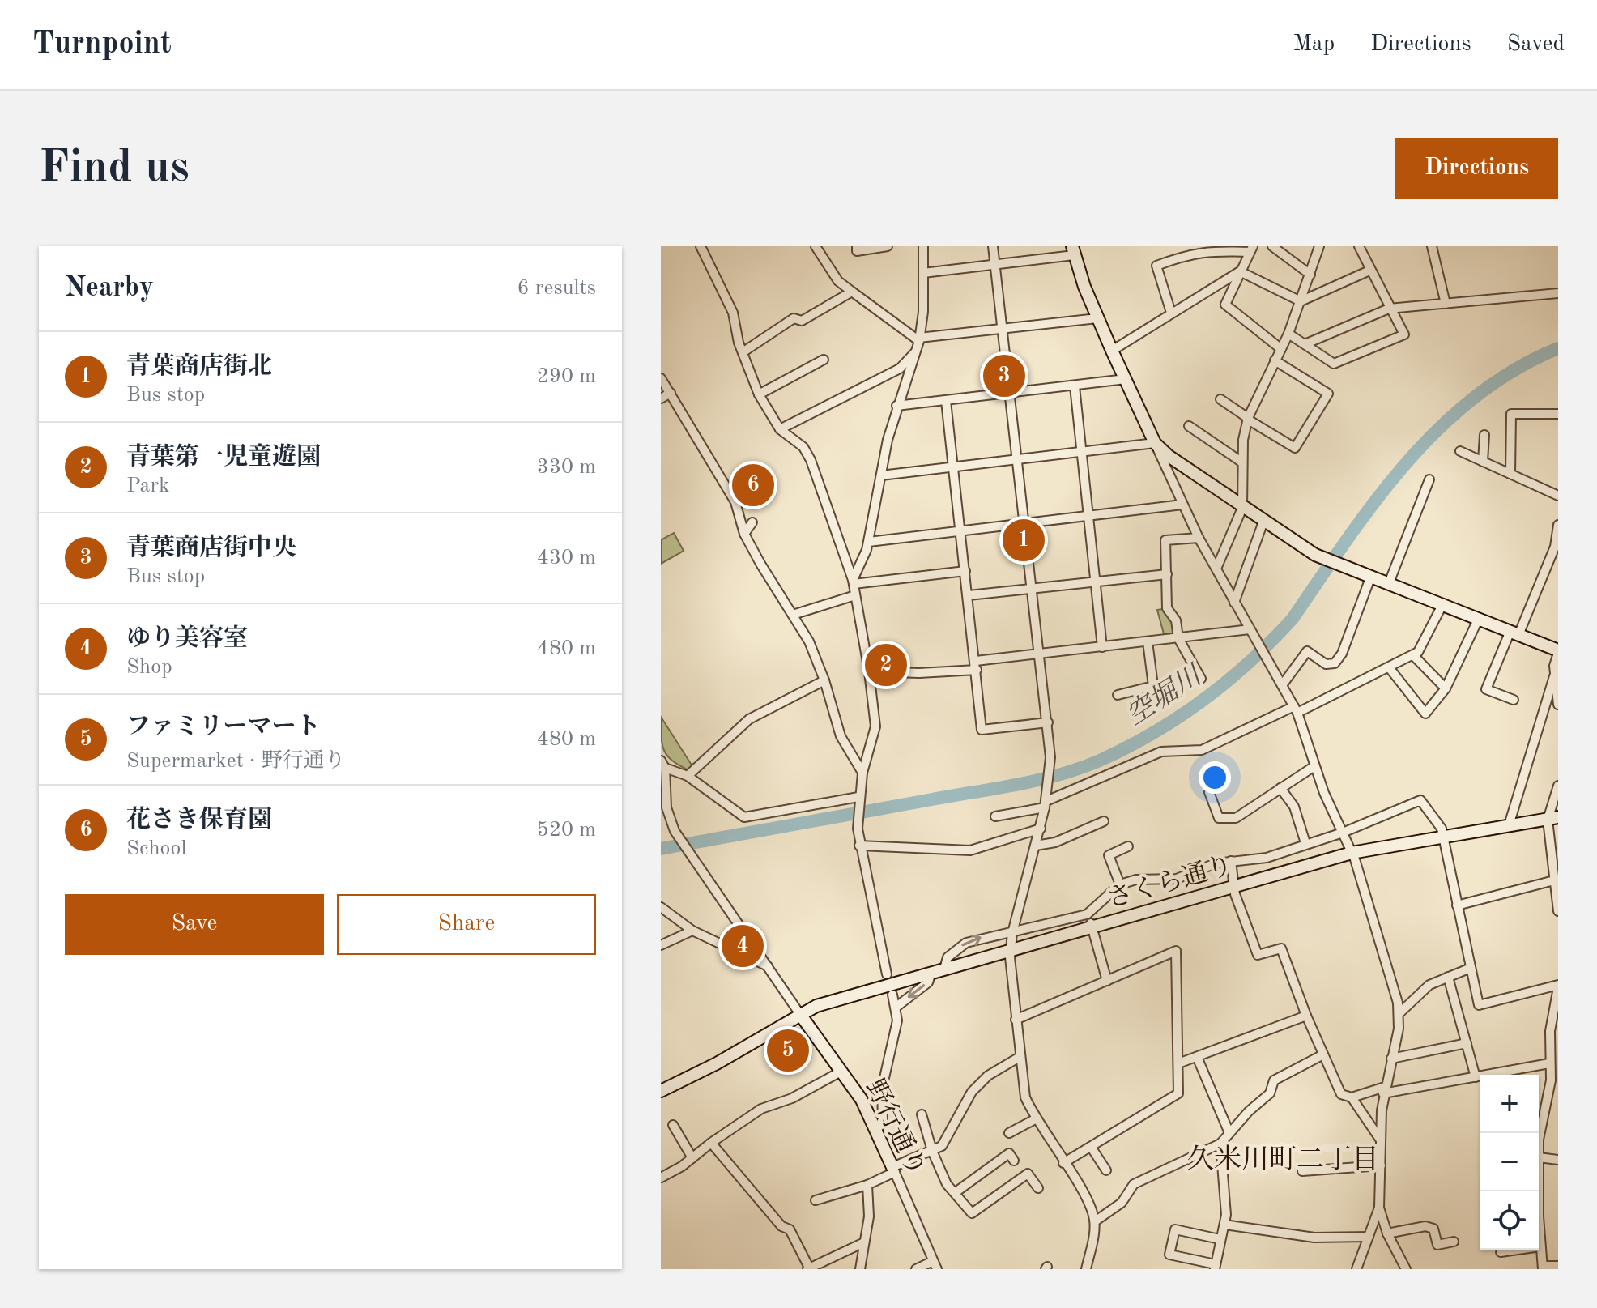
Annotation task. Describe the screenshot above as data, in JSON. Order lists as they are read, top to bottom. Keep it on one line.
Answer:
{"streets":{"street":["さくら通り","野行通り"]},"crossings":[["さくら通り","野行通り"]],"districts":["久米川町二丁目"],"water":["空堀川"],"page":{"header":"Turnpoint","nav":["Map","Directions","Saved"],"buttons":["Directions",["Save","Share"]],"title":"Find us","heading":["Nearby","6 results"],"list":[{"mark":"1","name":"青葉商店街北","note":"Bus stop","value":"290 m"},{"mark":"2","name":"青葉第一児童遊園","note":"Park","value":"330 m"},{"mark":"3","name":"青葉商店街中央","note":"Bus stop","value":"430 m"},{"mark":"4","name":"ゆり美容室","note":"Shop","value":"480 m"},{"mark":"5","name":"ファミリーマート","note":"Supermarket · 野行通り","value":"480 m"},{"mark":"6","name":"花さき保育園","note":"School","value":"520 m"}],"pins":["3","6","1","2","4","5"],"map_buttons":["+","−"]}}
